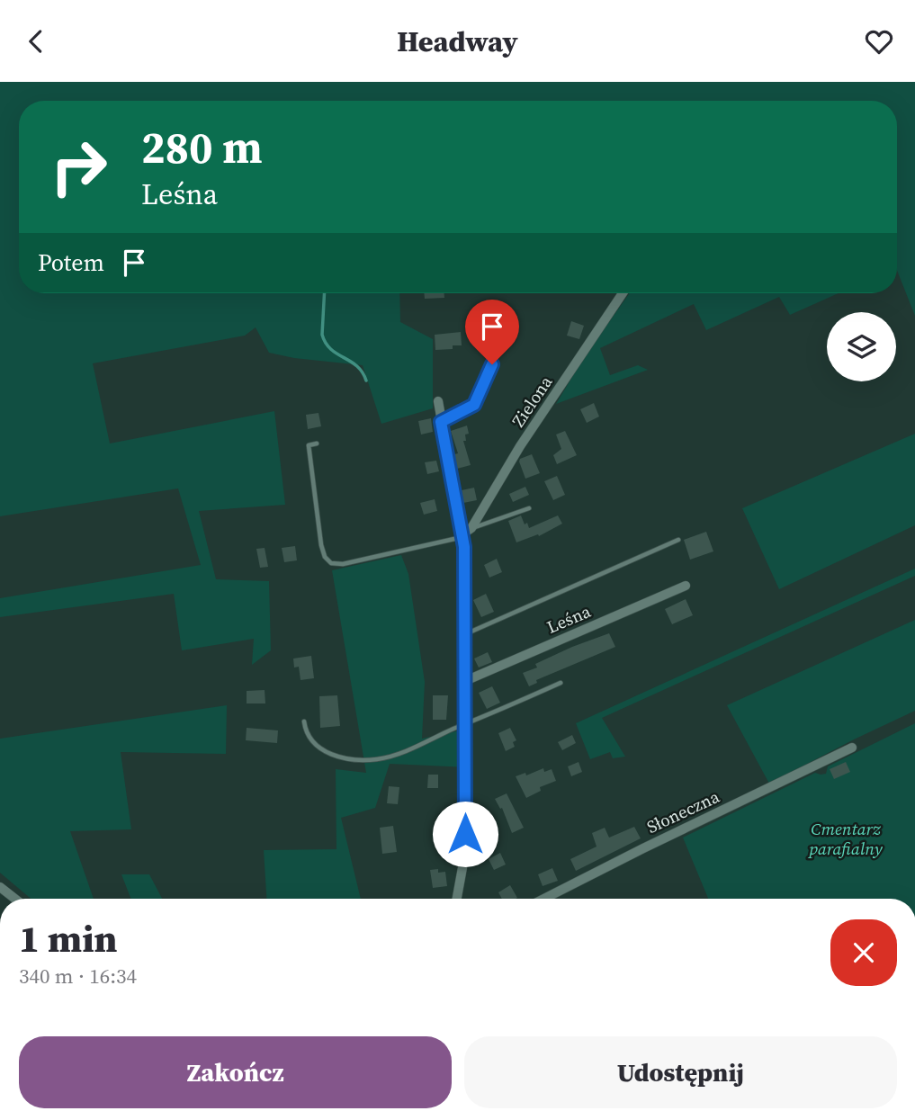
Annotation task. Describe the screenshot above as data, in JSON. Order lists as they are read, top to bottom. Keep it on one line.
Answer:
{"streets":{"street":["Zielona","Leśna","Słoneczna"]},"parks":["Cmentarz parafialny"],"page":{"header":"Headway","turn":["280 m","Leśna"],"then":"Potem","heading":["1 min","340 m · 16:34"],"buttons":["Zakończ","Udostępnij"]}}
